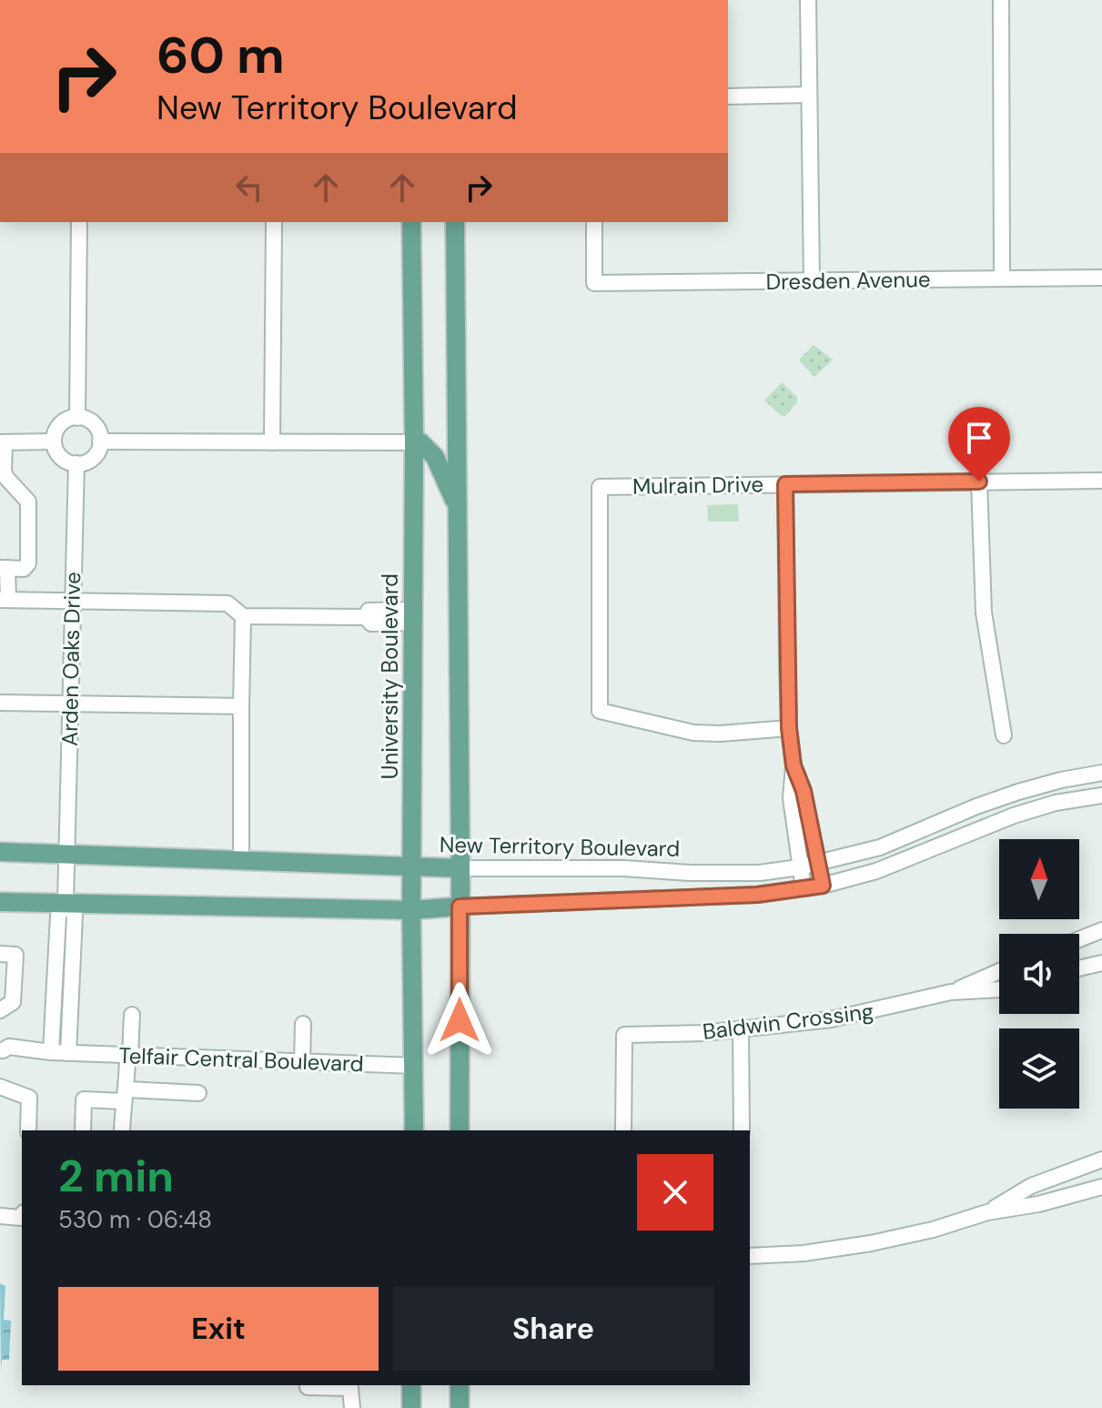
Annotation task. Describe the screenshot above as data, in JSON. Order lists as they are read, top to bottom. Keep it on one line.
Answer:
{"streets":{"main road":["University Boulevard","New Territory Boulevard"],"street":["Dresden Avenue","Mulrain Drive","Arden Oaks Drive","Baldwin Crossing","Telfair Central Boulevard"]},"crossings":[["Arden Oaks Drive","New Territory Boulevard"],["University Boulevard","New Territory Boulevard"],["University Boulevard","Telfair Central Boulevard"]],"north":"top","page":{"turn":["60 m","New Territory Boulevard"],"heading":["2 min","530 m · 06:48"],"buttons":["Exit","Share"]}}
